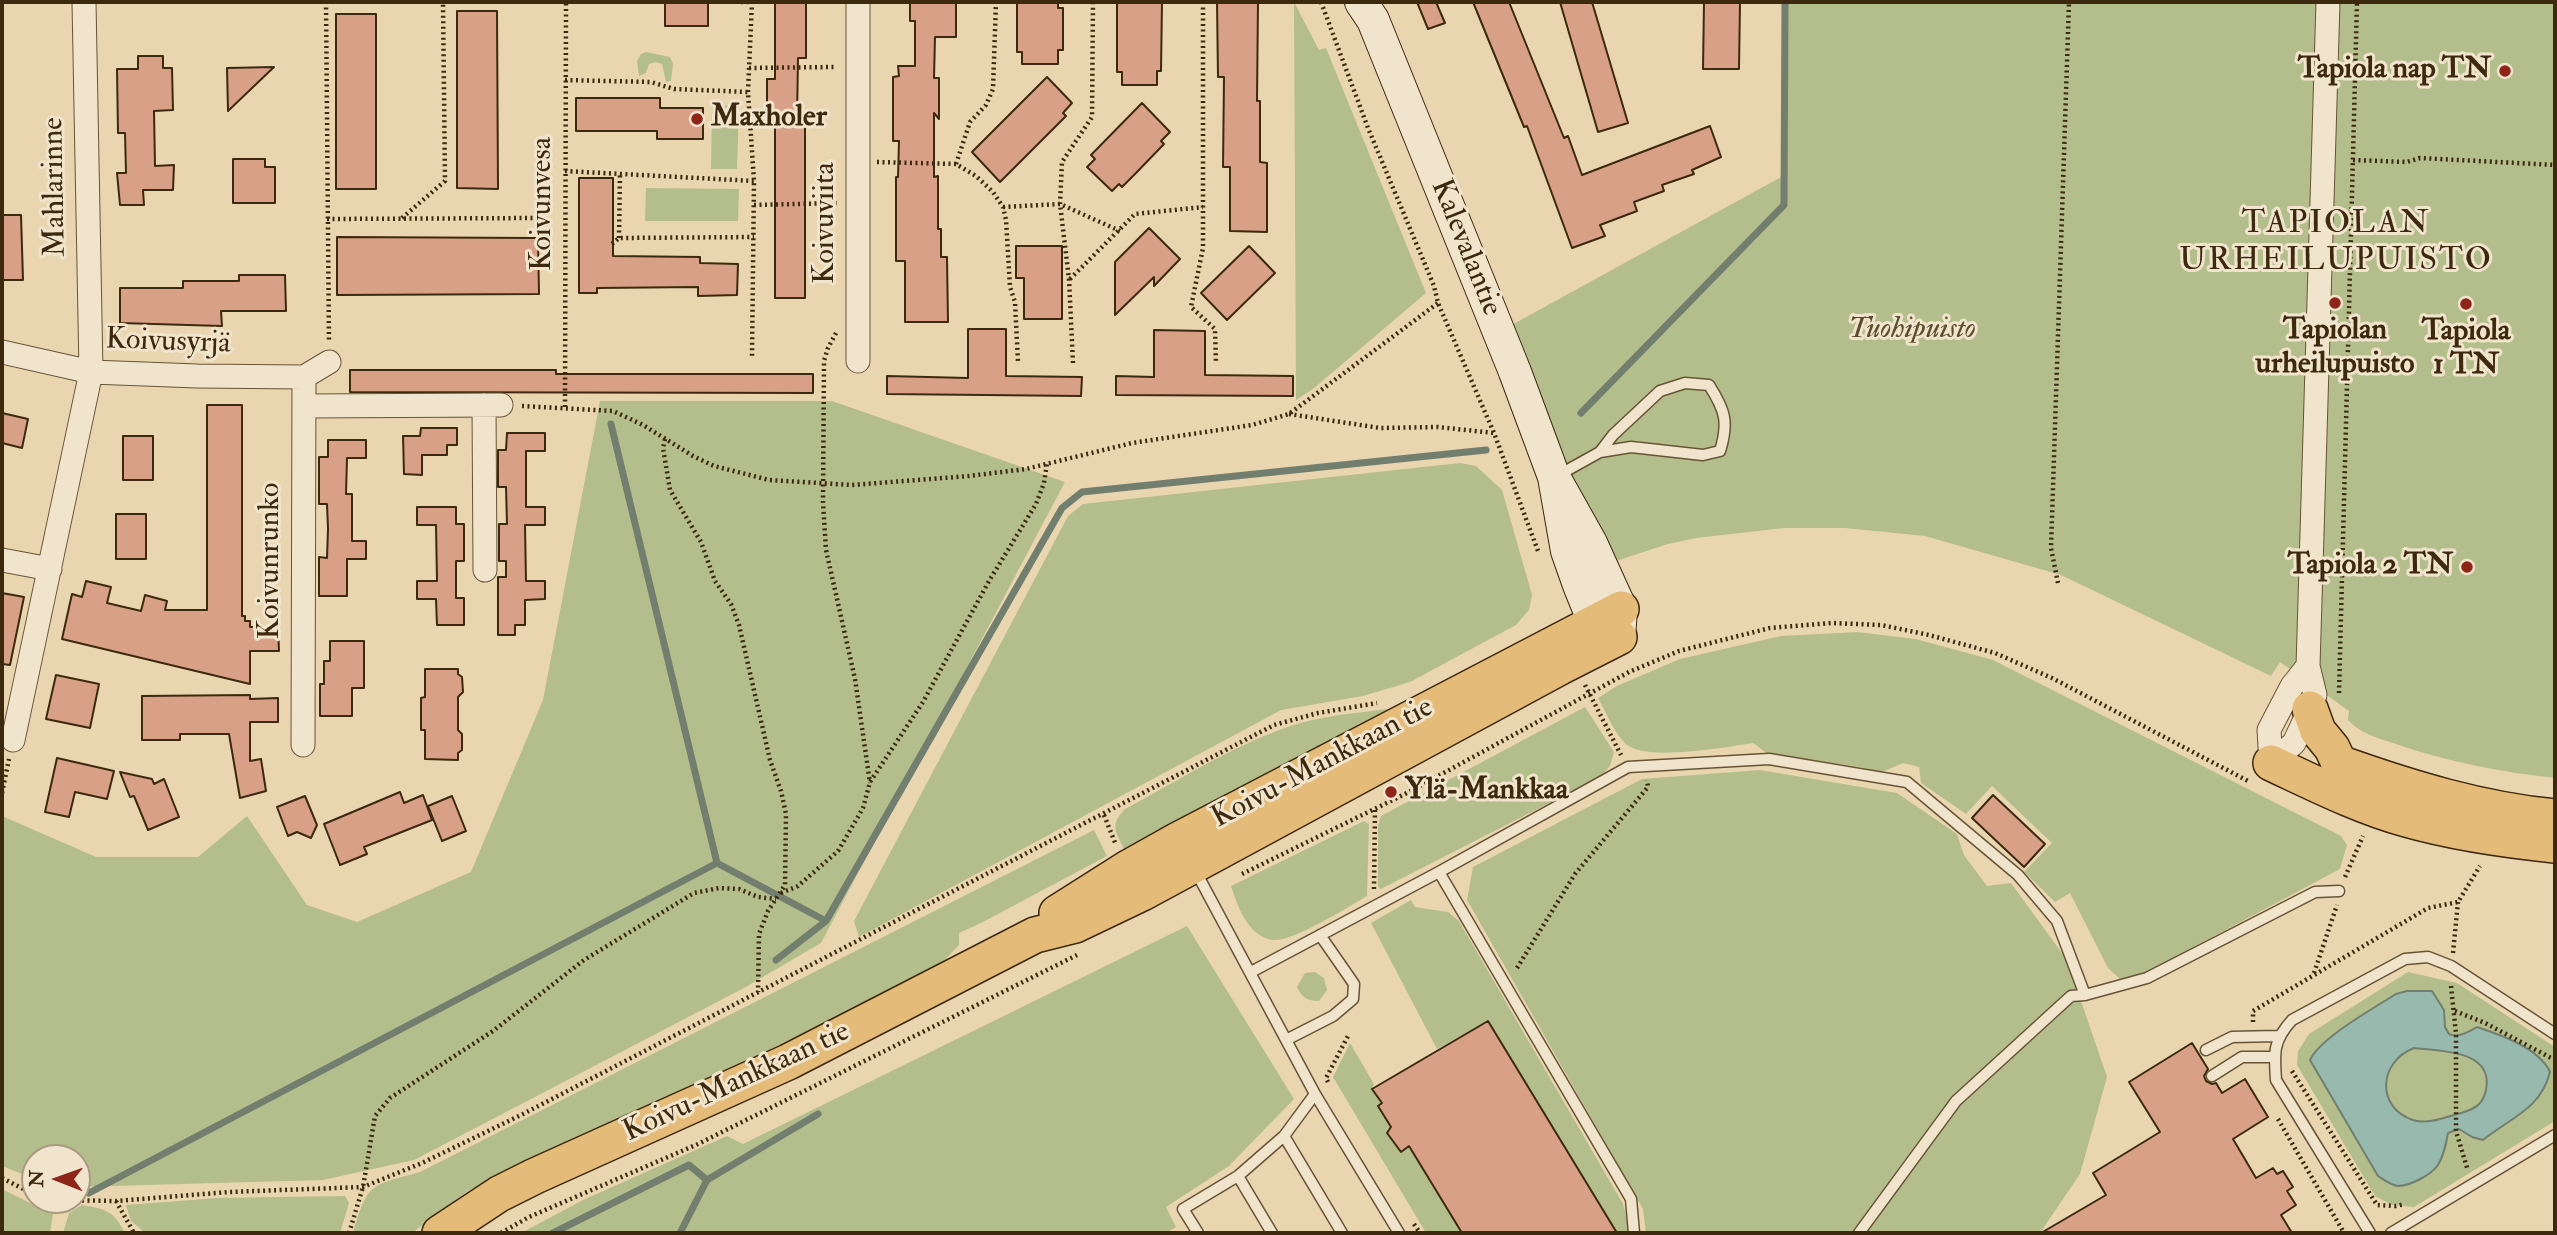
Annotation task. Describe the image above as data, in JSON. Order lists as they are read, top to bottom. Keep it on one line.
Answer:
{"streets":{"main road":["Kalevalantie","Koivu-Mankkaan tie"],"street":["Mahlarinne","Koivuviita","Koivusyrjä","Koivunrunko"],"path":["Koivunvesa"]},"crossings":[["Mahlarinne","Koivusyrjä"],["Kalevalantie","Koivu-Mankkaan tie"],["Koivusyrjä","Koivunrunko"]],"districts":["TAPIOLAN URHEILUPUISTO"],"parks":["Tuohipuisto"],"places":["Tapiola nap TN","Maxholer","Tapiolan urheilupuisto","Tapiola 1 TN","Tapiola 2 TN","Ylä-Mankkaa"],"north":"left"}
